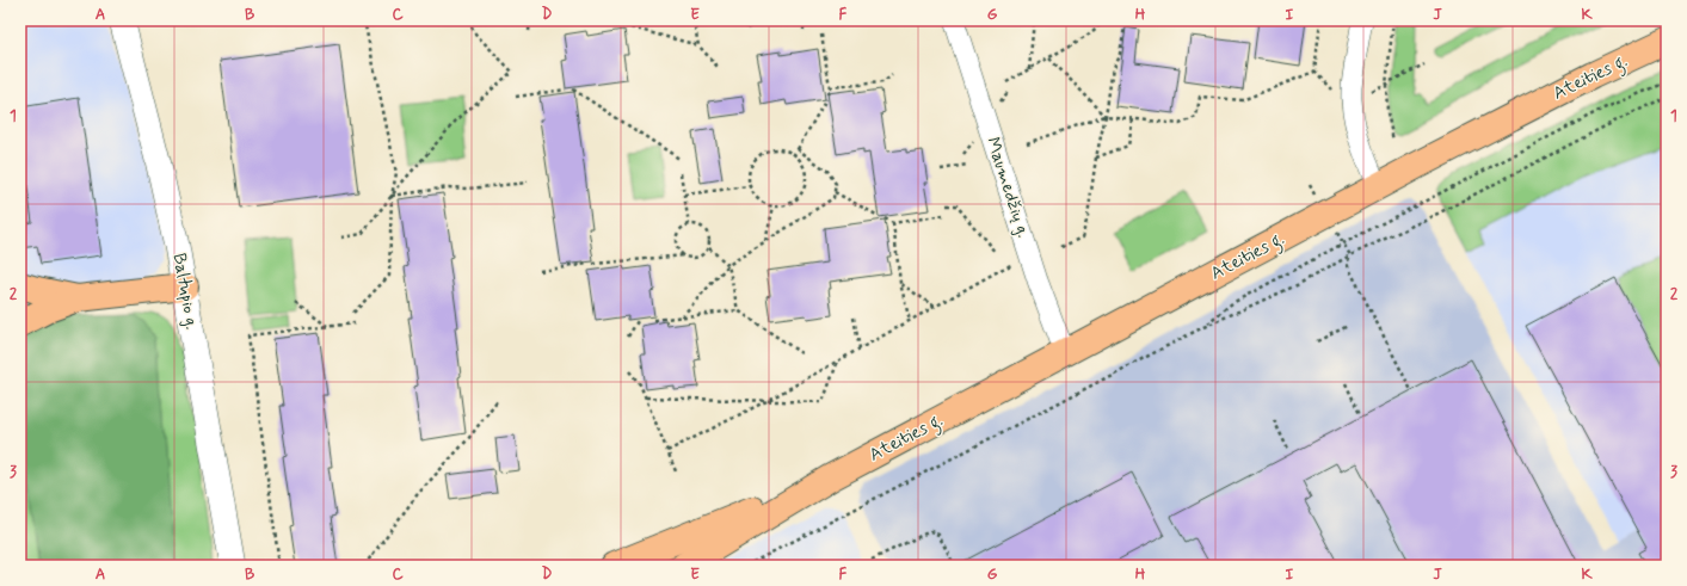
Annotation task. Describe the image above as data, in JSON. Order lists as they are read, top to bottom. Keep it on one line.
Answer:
{"streets":{"main road":["Ateities g."],"street":["Maumedžių g.","Baltupio g."]},"crossings":[["Ateities g.","Maumedžių g."]],"grid":{"columns":["A","B","C","D","E","F","G","H","I","J","K"],"rows":["1","2","3"]}}
